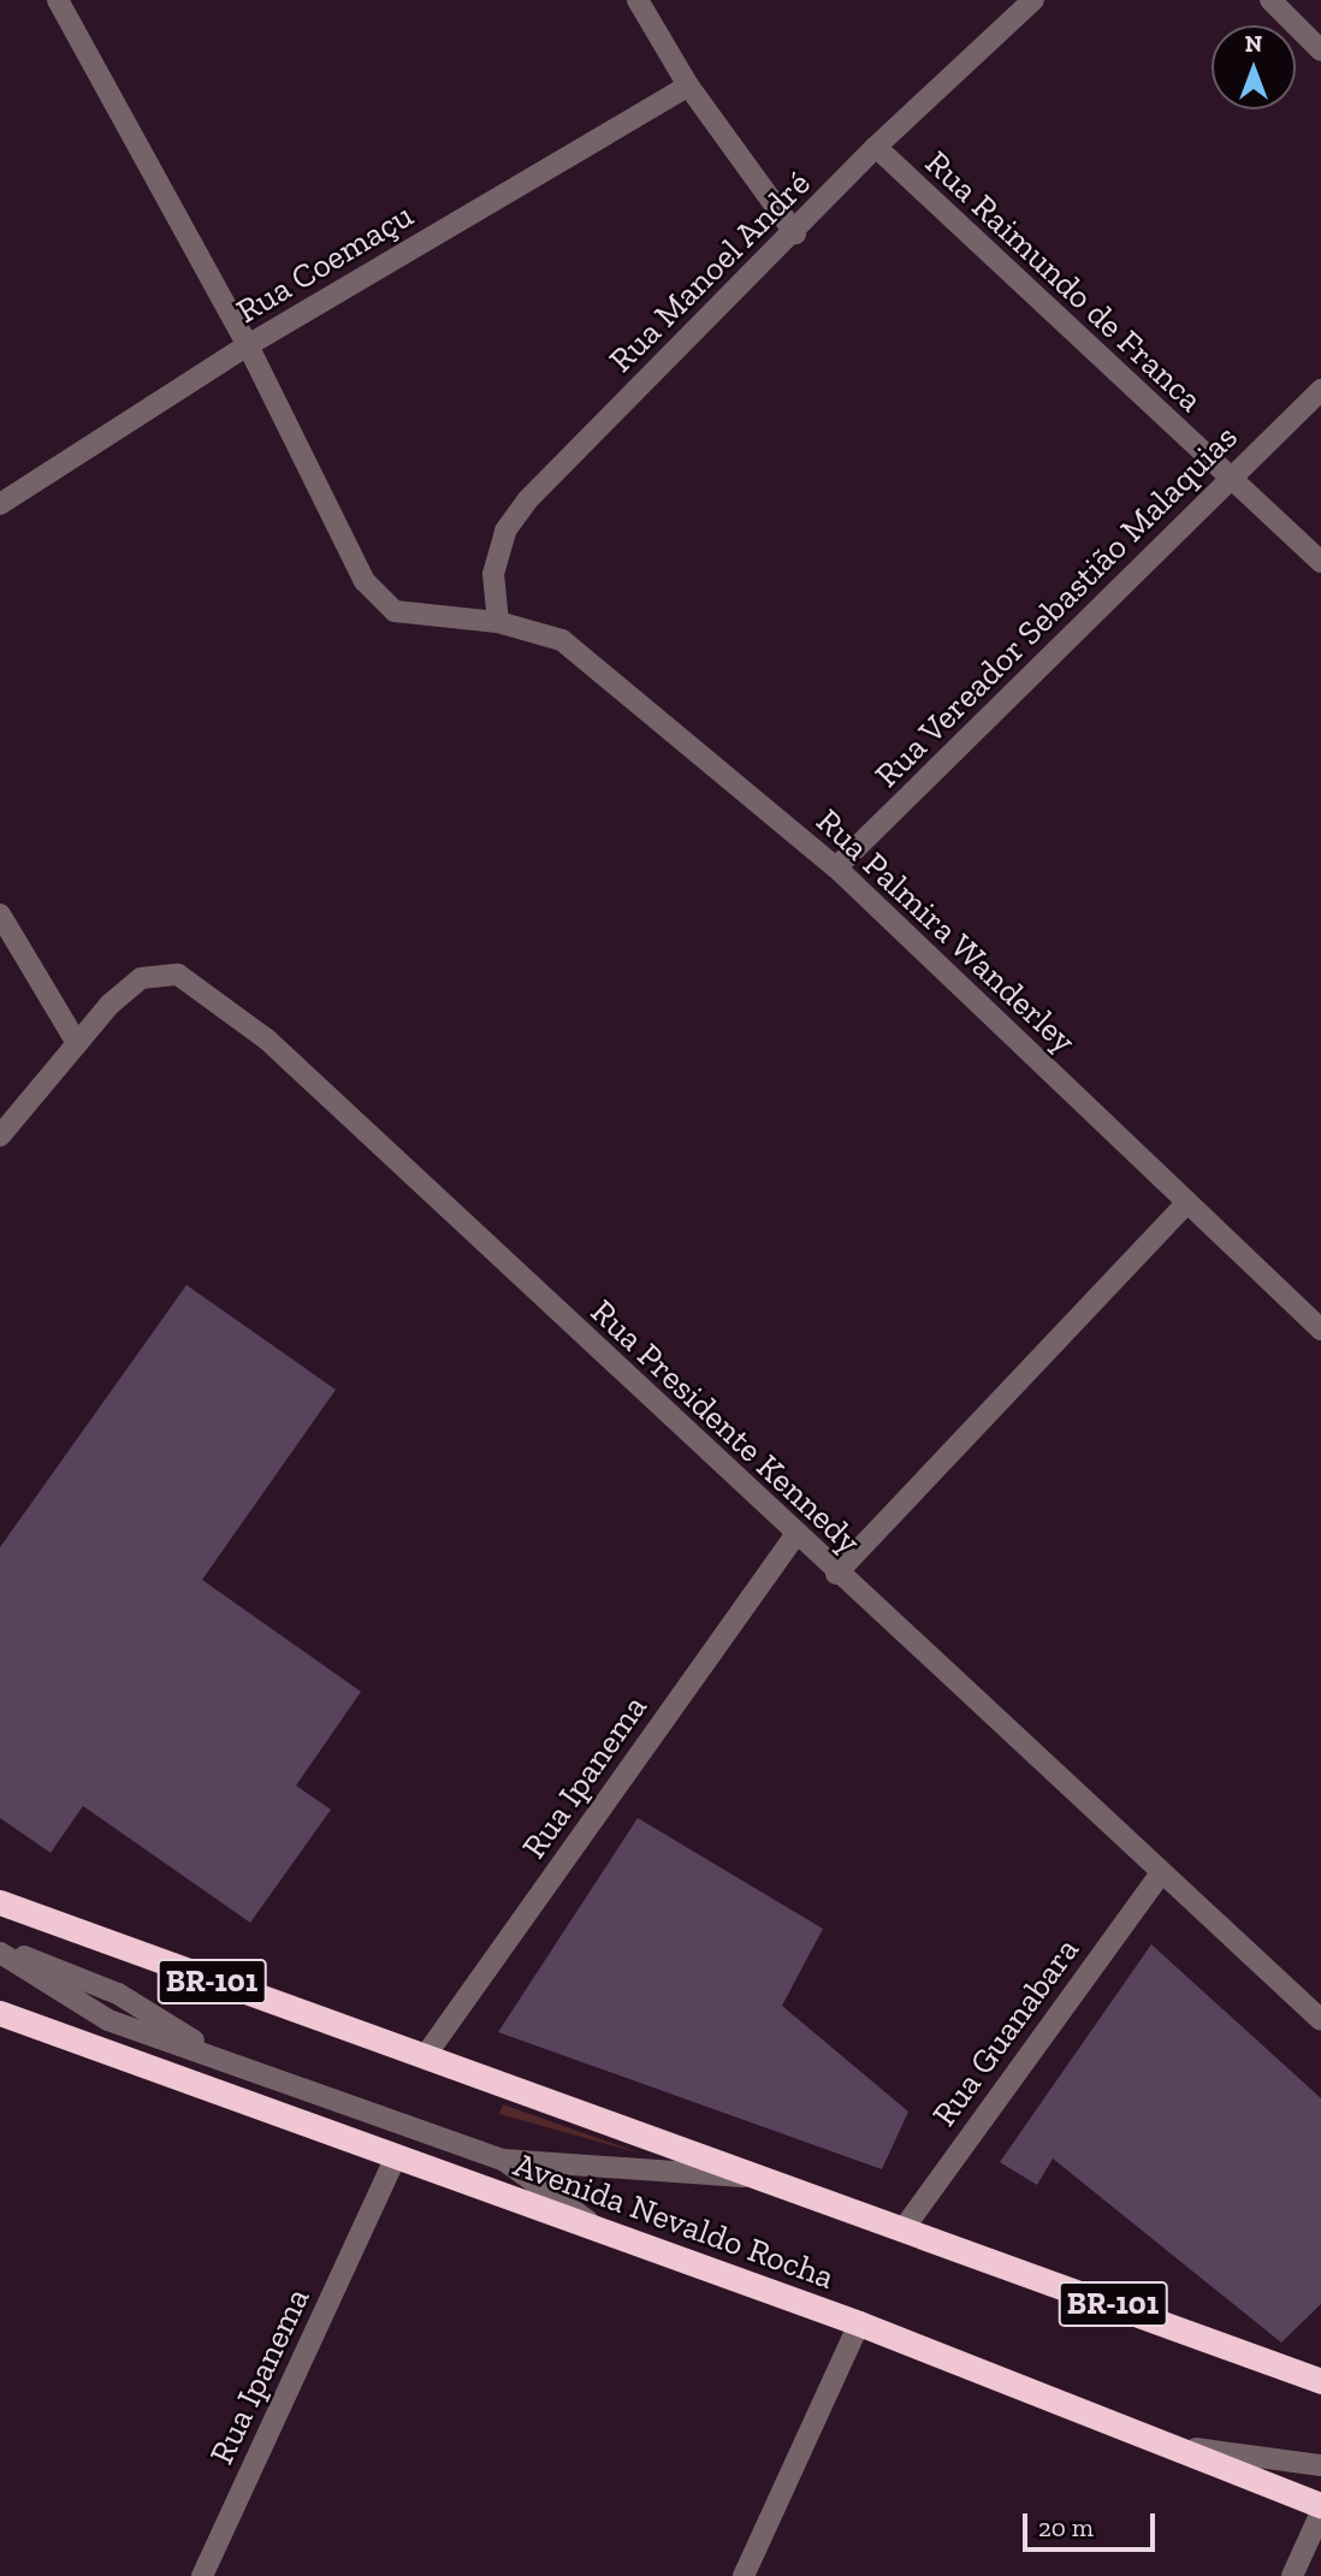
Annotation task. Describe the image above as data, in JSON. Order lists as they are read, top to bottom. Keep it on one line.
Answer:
{"streets":{"highway":["BR-101","Avenida Nevaldo Rocha"],"street":["Rua Coemaçu","Rua Manoel André","Rua Raimundo de Franca","Rua Vereador Sebastião Malaquias","Rua Palmira Wanderley","Rua Presidente Kennedy","Rua Ipanema","Rua Guanabara"]},"crossings":[["Rua Coemaçu","Rua Palmira Wanderley"],["Rua Manoel André","Rua Raimundo de Franca"],["Rua Manoel André","Rua Palmira Wanderley"],["Rua Raimundo de Franca","Rua Vereador Sebastião Malaquias"],["Rua Vereador Sebastião Malaquias","Rua Palmira Wanderley"],["Rua Presidente Kennedy","Rua Ipanema"],["Rua Presidente Kennedy","Rua Guanabara"],["Rua Ipanema","BR-101"],["Rua Ipanema","Avenida Nevaldo Rocha"],["BR-101","Rua Guanabara"]],"scale_bar":"20 m","north":"top"}
